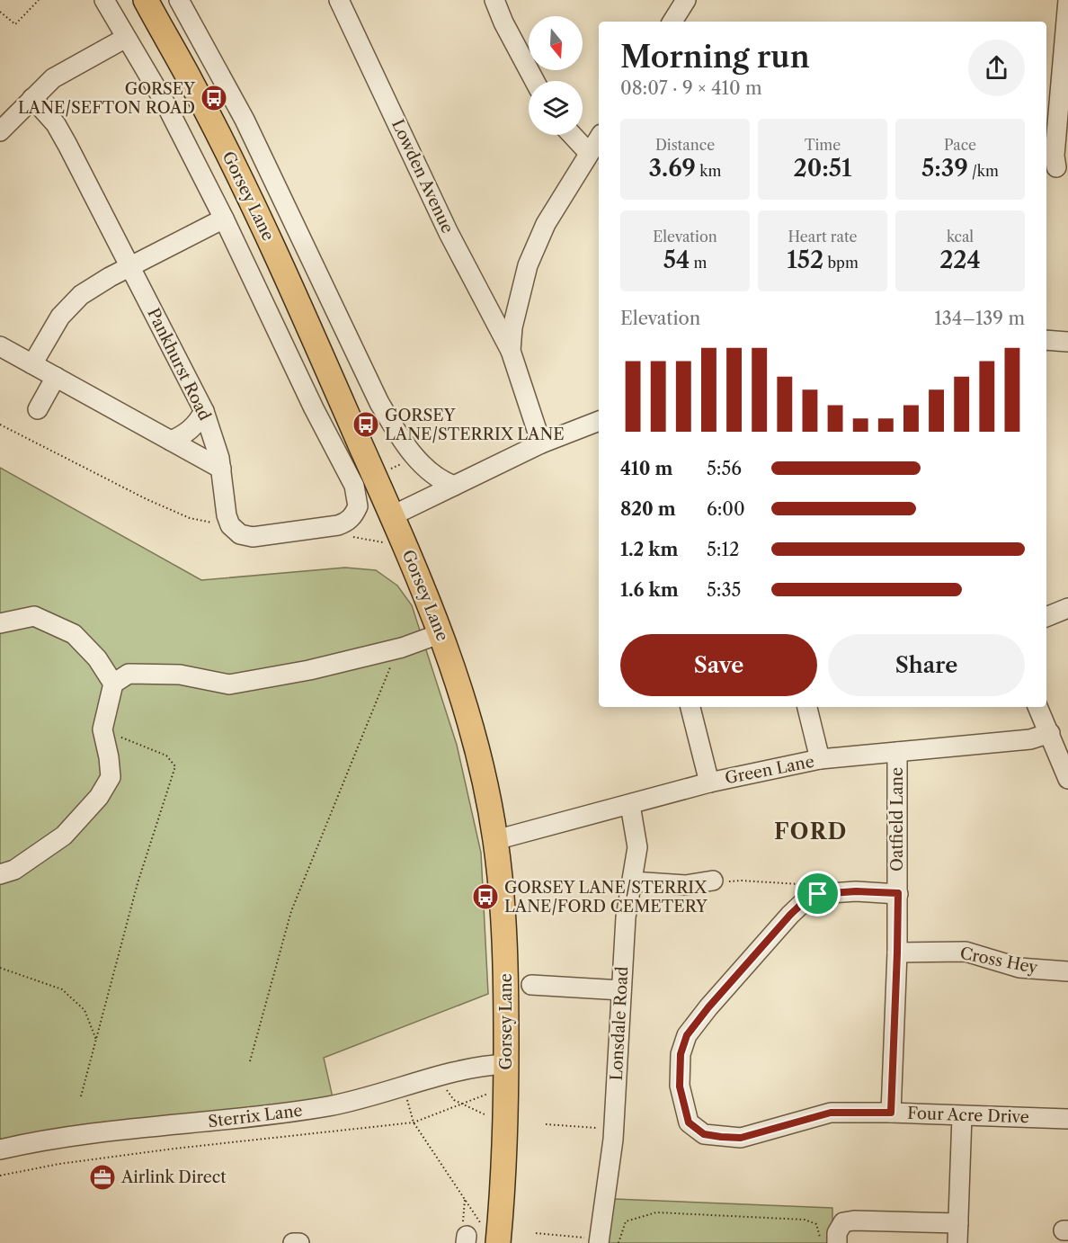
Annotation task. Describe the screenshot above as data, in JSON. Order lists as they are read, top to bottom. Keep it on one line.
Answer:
{"streets":{"main road":["Gorsey Lane"],"street":["Lowden Avenue","Pankhurst Road","Green Lane","Oatfield Lane","Cross Hey","Lonsdale Road","Four Acre Drive","Sterrix Lane"]},"crossings":[["Gorsey Lane","Pankhurst Road"],["Gorsey Lane","Green Lane"],["Gorsey Lane","Sterrix Lane"],["Green Lane","Oatfield Lane"],["Green Lane","Lonsdale Road"],["Oatfield Lane","Cross Hey"],["Oatfield Lane","Four Acre Drive"]],"districts":["FORD"],"places":{"bus stop":["GORSEY LANE/SEFTON ROAD","GORSEY LANE/STERRIX LANE","GORSEY LANE/STERRIX LANE/FORD CEMETERY"],"office":["Airlink Direct"]},"north":"bottom","page":{"heading":["Morning run","08:07 · 9 × 410 m"],"stats":[["Distance","3.69 km"],["Time","20:51"],["Pace","5:39 /km"],["Elevation","54 m"],["Heart rate","152 bpm"],["kcal","224"]],"chart":["Elevation","134–139 m"],"list":[{"name":"410 m","note":"5:56"},{"name":"820 m","note":"6:00"},{"name":"1.2 km","note":"5:12"},{"name":"1.6 km","note":"5:35"}],"buttons":["Save","Share"]}}
